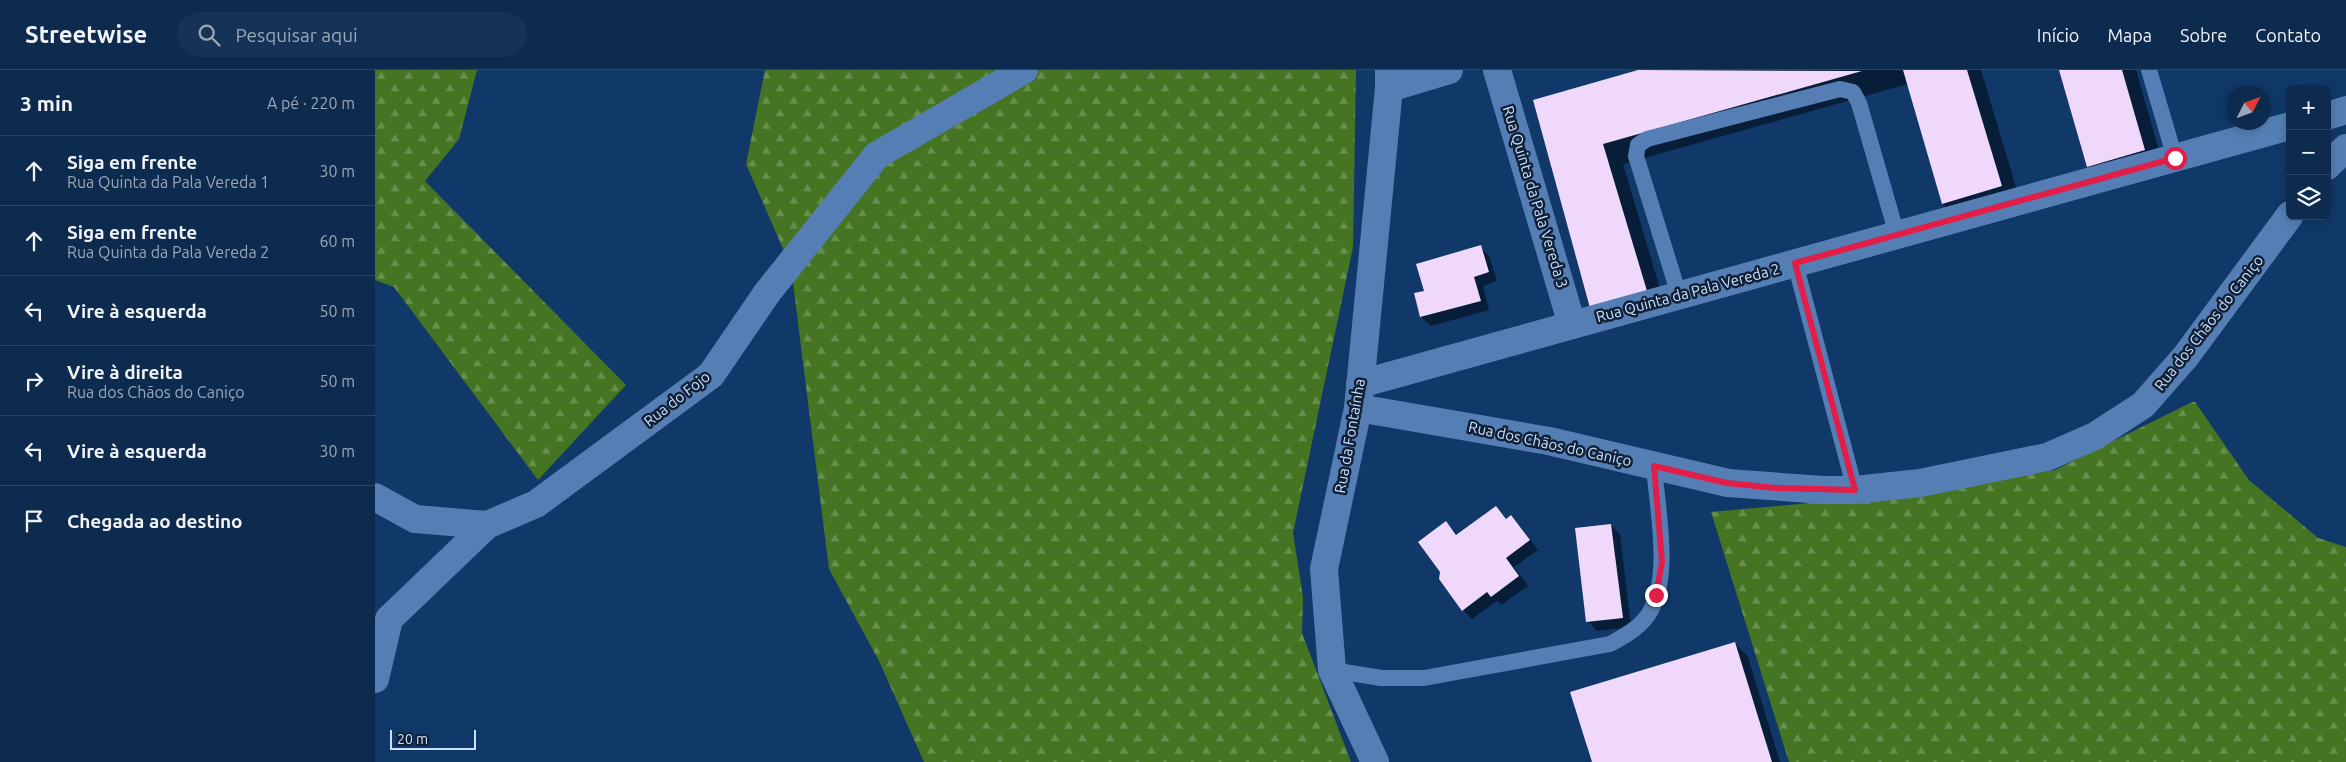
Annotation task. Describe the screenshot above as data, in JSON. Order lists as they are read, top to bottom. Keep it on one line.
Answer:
{"streets":{"street":["Rua Quinta da Pala Vereda 3","Rua Quinta da Pala Vereda 2","Rua dos Chãos do Caniço","Rua do Fojo","Rua da Fontaínha"]},"crossings":[["Rua Quinta da Pala Vereda 3","Rua Quinta da Pala Vereda 2"],["Rua Quinta da Pala Vereda 2","Rua dos Chãos do Caniço"],["Rua Quinta da Pala Vereda 2","Rua da Fontaínha"],["Rua dos Chãos do Caniço","Rua da Fontaínha"]],"scale_bar":"20 m","north":"top right","page":{"header":"Streetwise","search":"Pesquisar aqui","nav":["Início","Mapa","Sobre","Contato"],"heading":["3 min","A pé · 220 m"],"map_buttons":["+","−"],"list":[["Siga em frente","Rua Quinta da Pala Vereda 1","30 m"],["Siga em frente","Rua Quinta da Pala Vereda 2","60 m"],["Vire à esquerda","50 m"],["Vire à direita","Rua dos Chãos do Caniço","50 m"],["Vire à esquerda","30 m"],"Chegada ao destino"],"scale":"20 m"}}
